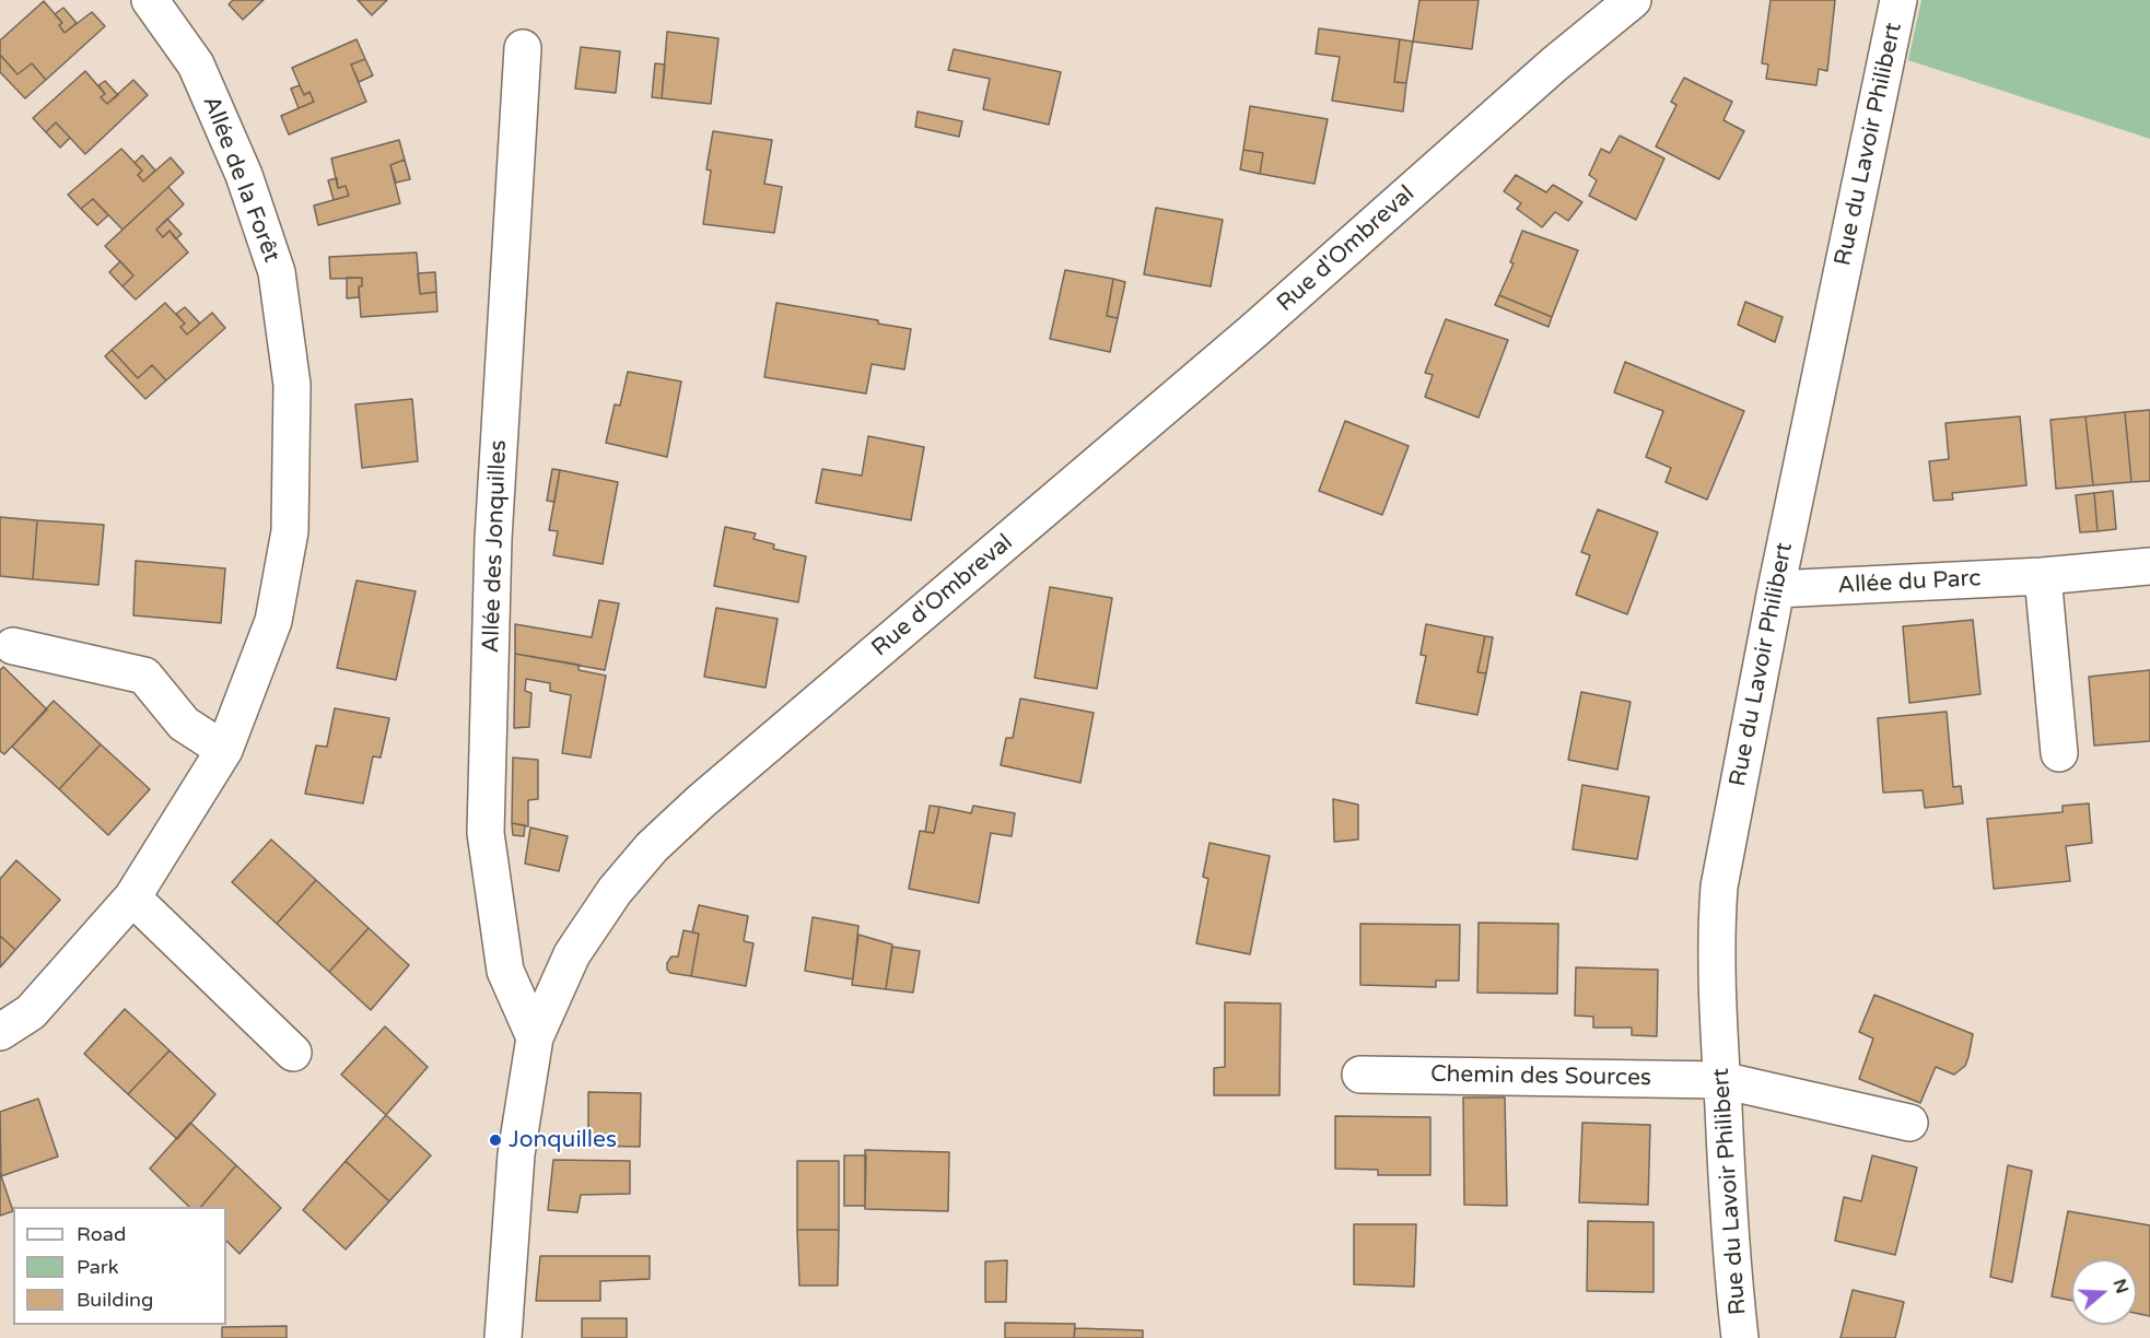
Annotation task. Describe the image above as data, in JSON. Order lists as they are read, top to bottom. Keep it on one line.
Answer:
{"streets":{"street":["Rue du Lavoir Philibert","Allée de la Forêt","Rue d'Ombreval","Allée des Jonquilles","Allée du Parc","Chemin des Sources"]},"crossings":[["Rue du Lavoir Philibert","Allée du Parc"],["Rue du Lavoir Philibert","Chemin des Sources"],["Rue d'Ombreval","Allée des Jonquilles"]],"places":["Jonquilles"],"legend":["Road","Park","Building"],"north":"right"}
